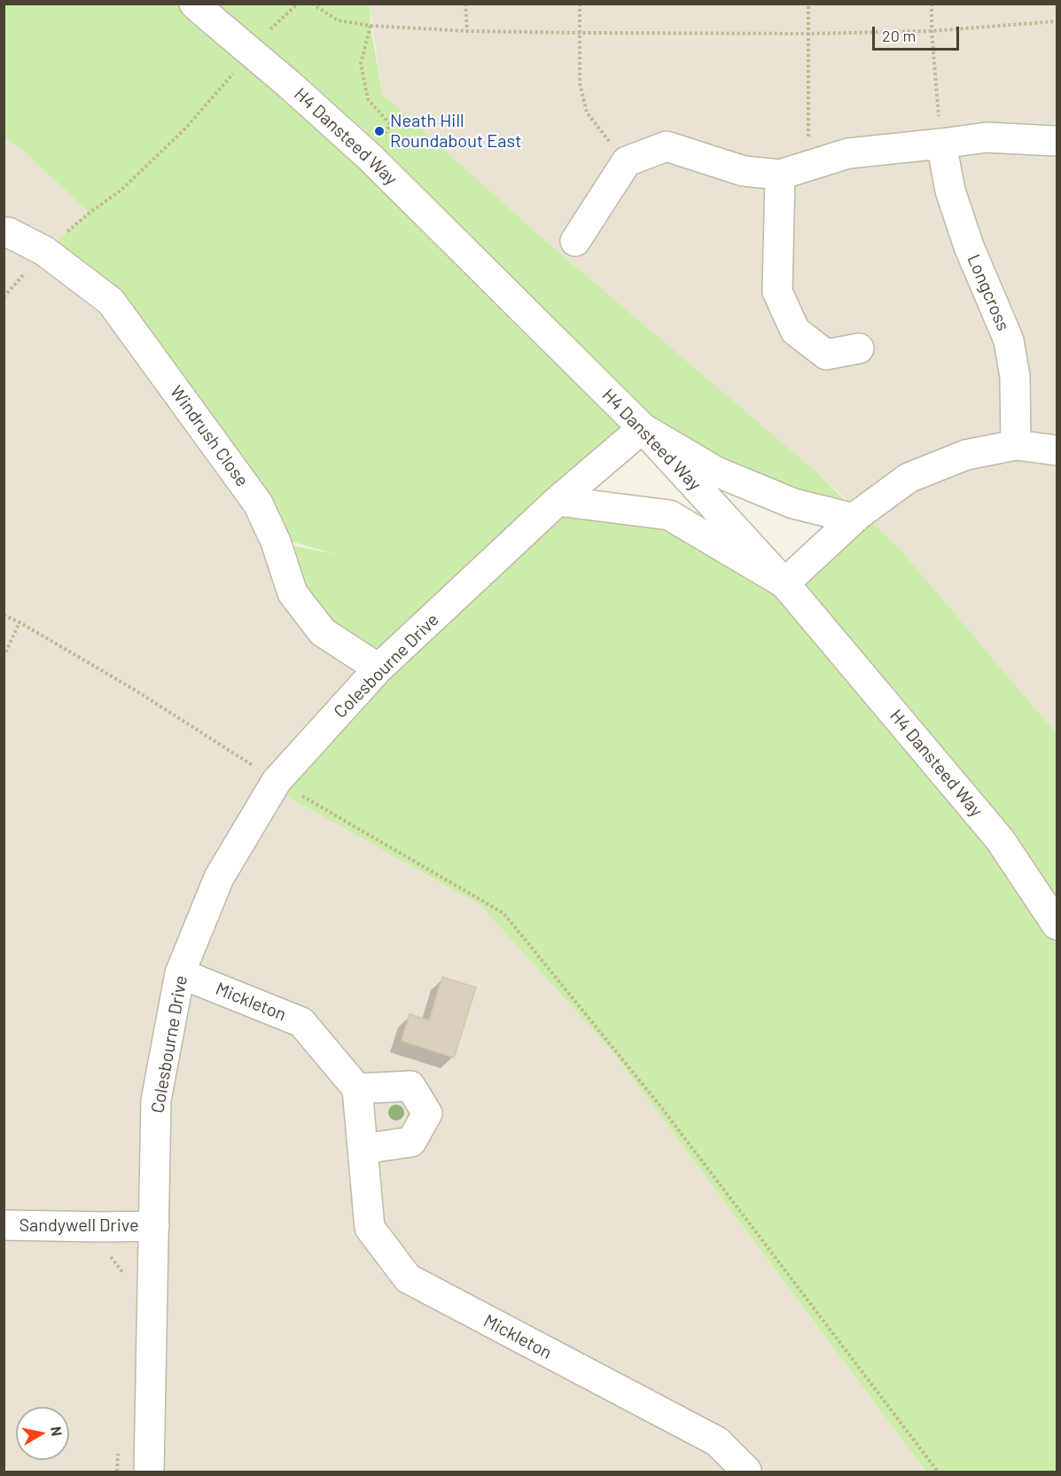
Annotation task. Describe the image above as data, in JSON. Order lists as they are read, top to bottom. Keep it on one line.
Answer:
{"streets":{"street":["H4 Dansteed Way","Longcross","Windrush Close","Colesbourne Drive","Mickleton","Sandywell Drive"]},"crossings":[["H4 Dansteed Way","Colesbourne Drive"],["Windrush Close","Colesbourne Drive"],["Colesbourne Drive","Mickleton"],["Colesbourne Drive","Sandywell Drive"]],"places":["Neath Hill Roundabout East"],"scale_bar":"20 m","north":"right"}
